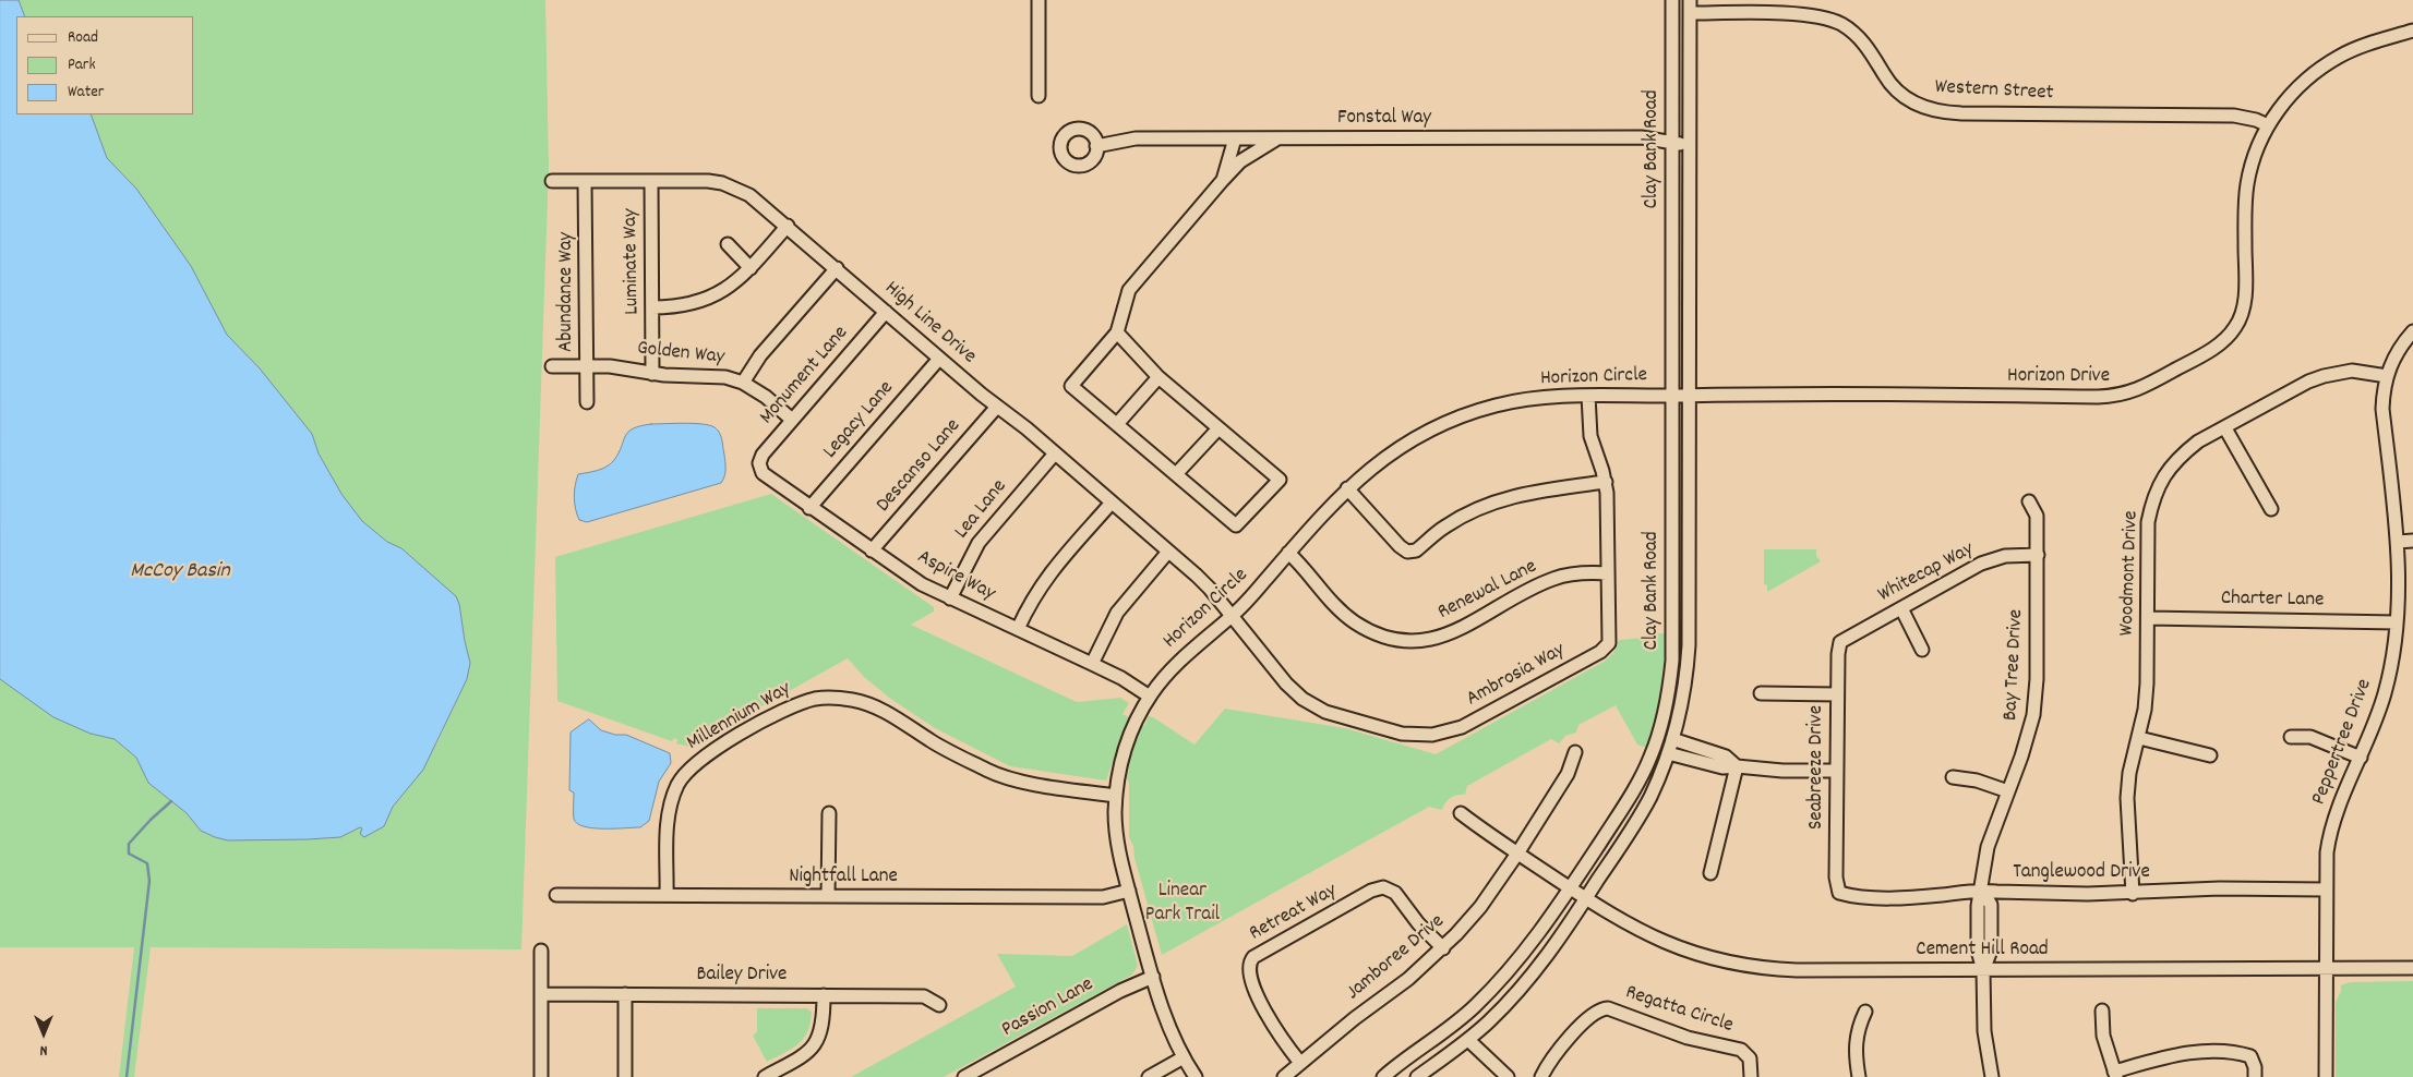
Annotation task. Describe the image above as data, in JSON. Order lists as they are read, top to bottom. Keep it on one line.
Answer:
{"streets":{"street":["Western Street","Fonstal Way","Clay Bank Road","Luminate Way","Abundance Way","High Line Drive","Golden Way","Monument Lane","Horizon Drive","Horizon Circle","Legacy Lane","Descanso Lane","Lea Lane","Whitecap Way","Woodmont Drive","Aspire Way","Renewal Lane","Charter Lane","Bay Tree Drive","Ambrosia Way","Millennium Way","Peppertree Drive","Seabreeze Drive","Tanglewood Drive","Nightfall Lane","Retreat Way","Cement Hill Road","Jamboree Drive","Bailey Drive","Passion Lane","Regatta Circle"]},"crossings":[["Western Street","Clay Bank Road"],["Western Street","Horizon Drive"],["Fonstal Way","Clay Bank Road"],["Clay Bank Road","Horizon Drive"],["Clay Bank Road","Horizon Circle"],["Clay Bank Road","Cement Hill Road"],["Luminate Way","High Line Drive"],["Luminate Way","Golden Way"],["Abundance Way","High Line Drive"],["Abundance Way","Golden Way"],["High Line Drive","Monument Lane"],["High Line Drive","Horizon Circle"],["High Line Drive","Legacy Lane"],["High Line Drive","Descanso Lane"],["High Line Drive","Lea Lane"],["High Line Drive","Ambrosia Way"],["Golden Way","Monument Lane"],["Monument Lane","Aspire Way"],["Horizon Drive","Horizon Circle"],["Horizon Circle","Aspire Way"],["Horizon Circle","Renewal Lane"],["Horizon Circle","Ambrosia Way"],["Horizon Circle","Millennium Way"],["Horizon Circle","Nightfall Lane"],["Horizon Circle","Passion Lane"],["Legacy Lane","Aspire Way"],["Descanso Lane","Aspire Way"],["Lea Lane","Aspire Way"],["Whitecap Way","Bay Tree Drive"],["Whitecap Way","Seabreeze Drive"],["Woodmont Drive","Charter Lane"],["Woodmont Drive","Peppertree Drive"],["Woodmont Drive","Tanglewood Drive"],["Renewal Lane","Ambrosia Way"],["Charter Lane","Peppertree Drive"],["Bay Tree Drive","Tanglewood Drive"],["Bay Tree Drive","Cement Hill Road"],["Millennium Way","Nightfall Lane"],["Peppertree Drive","Tanglewood Drive"],["Peppertree Drive","Cement Hill Road"],["Seabreeze Drive","Tanglewood Drive"],["Retreat Way","Jamboree Drive"],["Cement Hill Road","Jamboree Drive"]],"water":["McCoy Basin"],"parks":["Linear Park Trail"],"legend":["Road","Park","Water"],"north":"bottom"}
